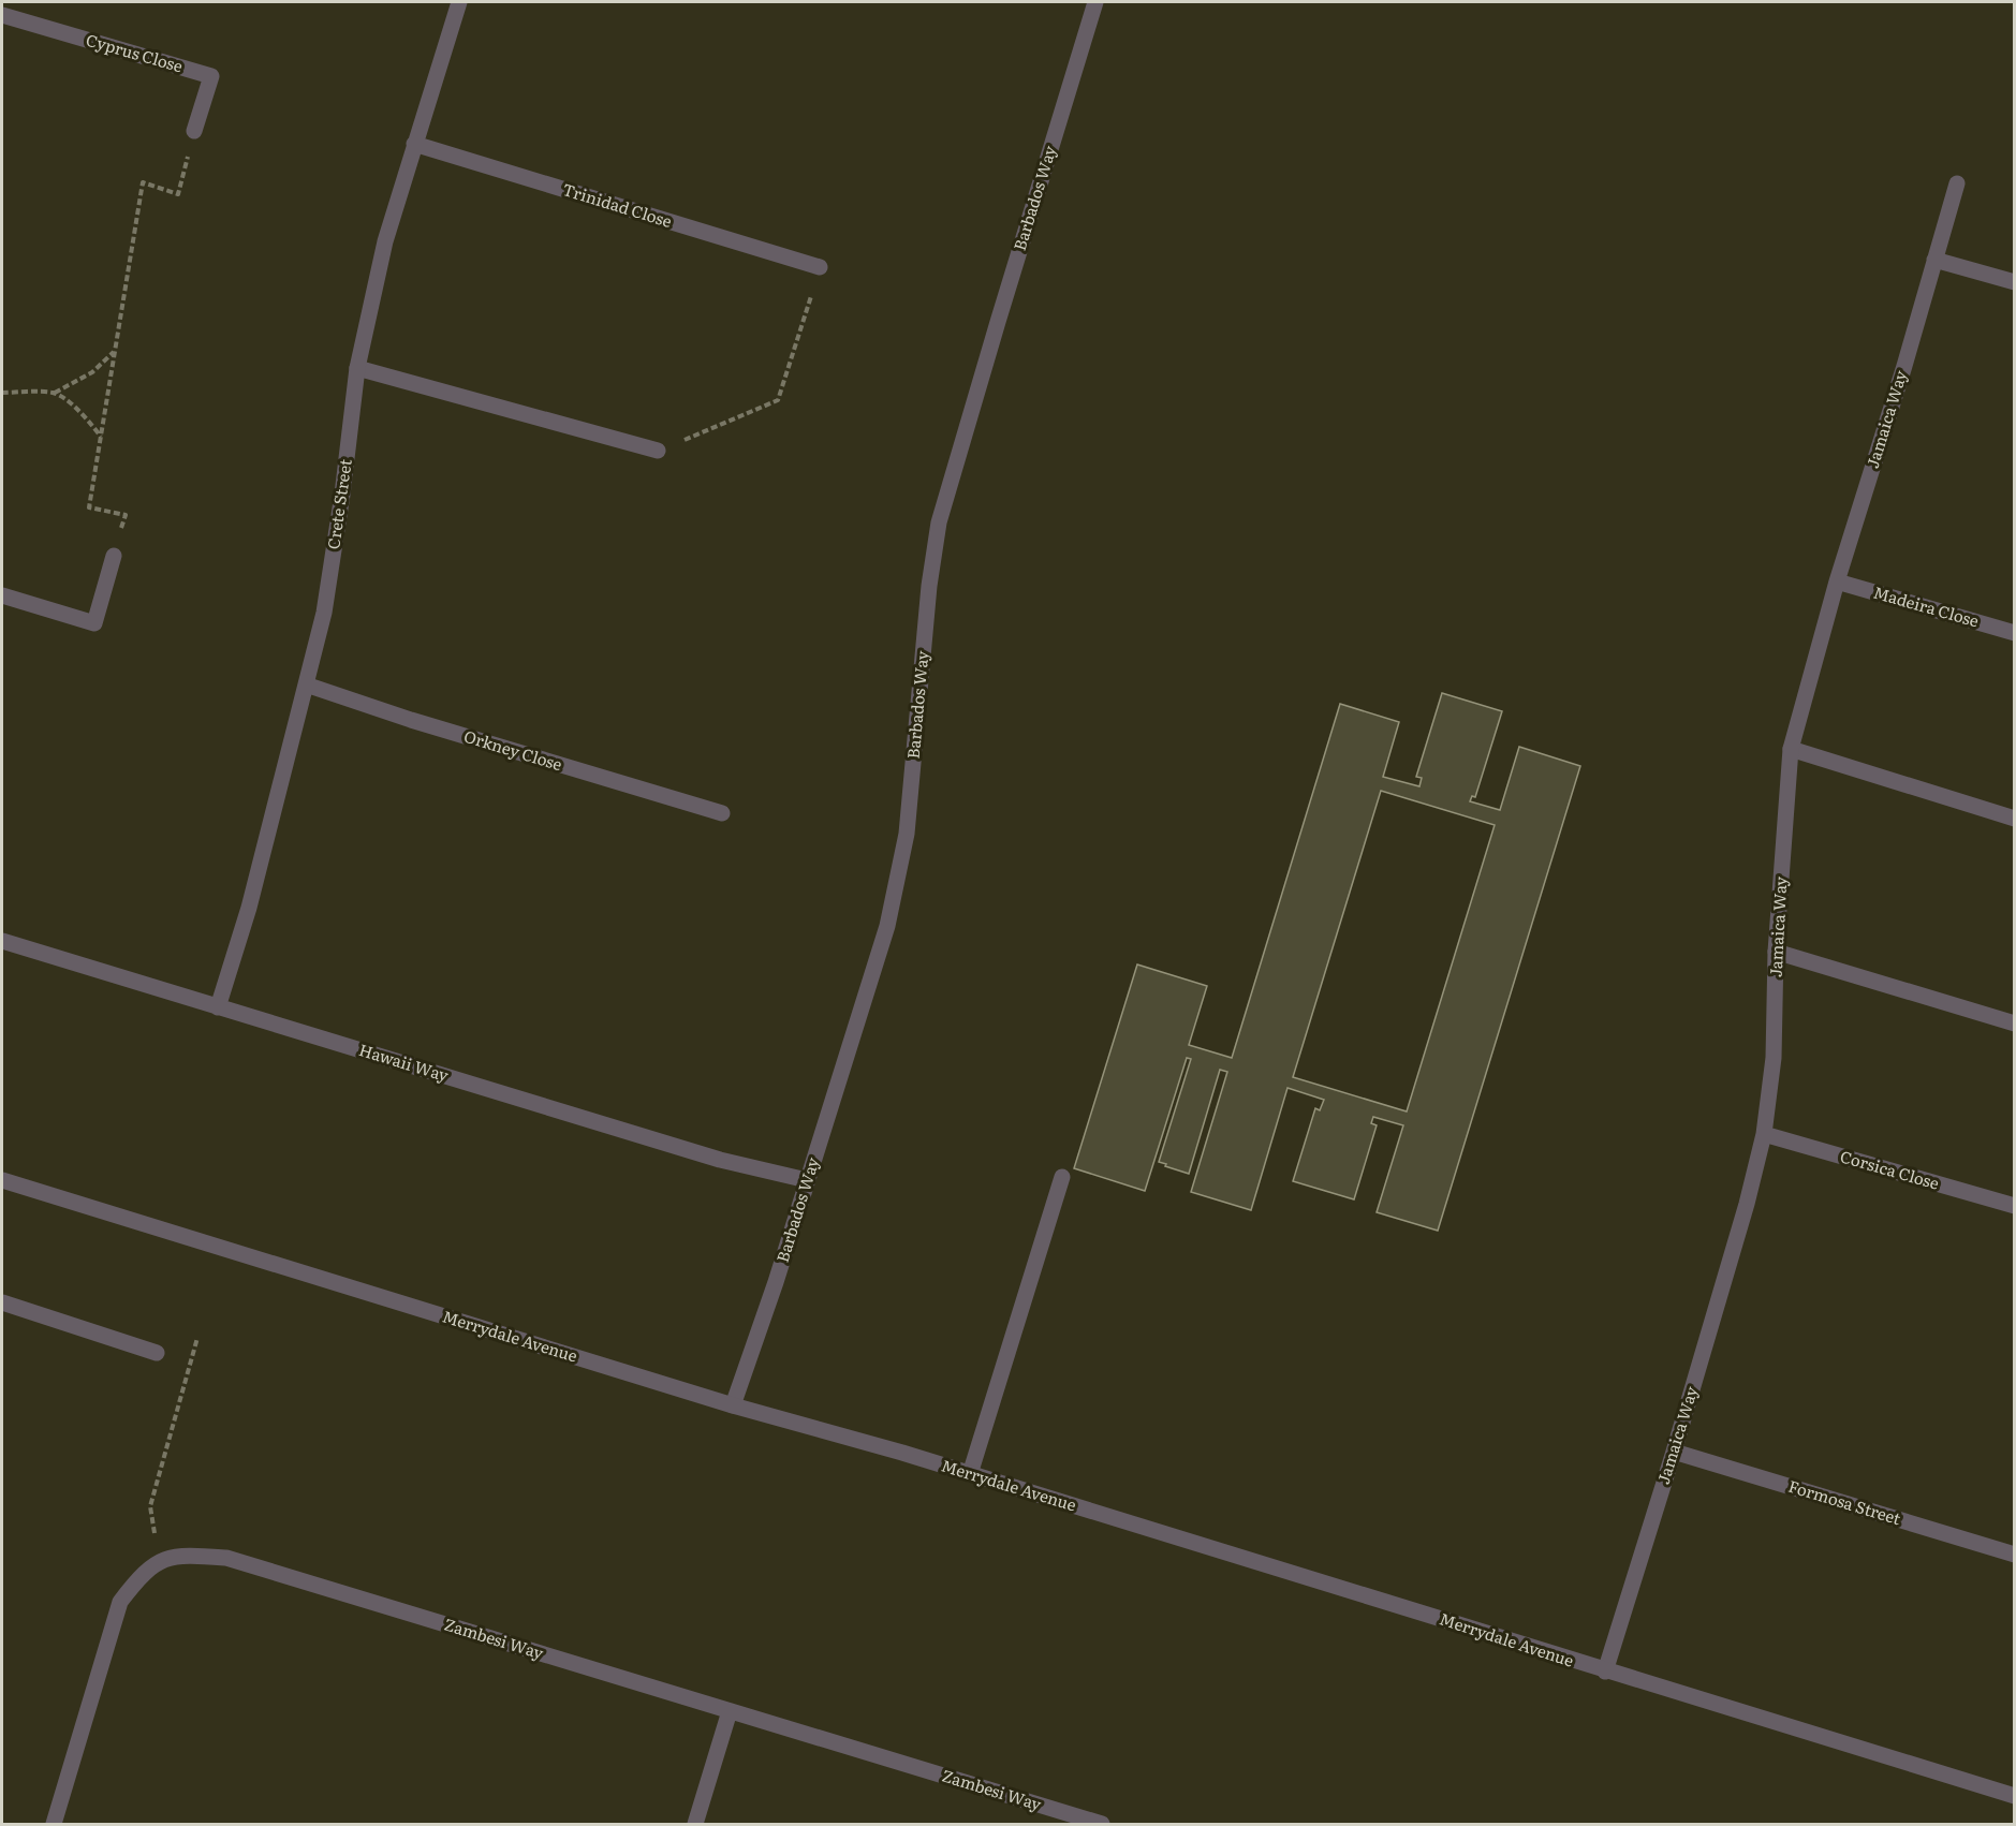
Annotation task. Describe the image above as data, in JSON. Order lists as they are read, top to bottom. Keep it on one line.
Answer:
{"streets":{"street":["Cyprus Close","Barbados Way","Trinidad Close","Jamaica Way","Crete Street","Madeira Close","Orkney Close","Hawaii Way","Corsica Close","Merrydale Avenue","Formosa Street","Zambesi Way"]},"crossings":[["Barbados Way","Hawaii Way"],["Barbados Way","Merrydale Avenue"],["Trinidad Close","Crete Street"],["Jamaica Way","Madeira Close"],["Jamaica Way","Corsica Close"],["Jamaica Way","Merrydale Avenue"],["Jamaica Way","Formosa Street"],["Crete Street","Orkney Close"],["Crete Street","Hawaii Way"]]}
